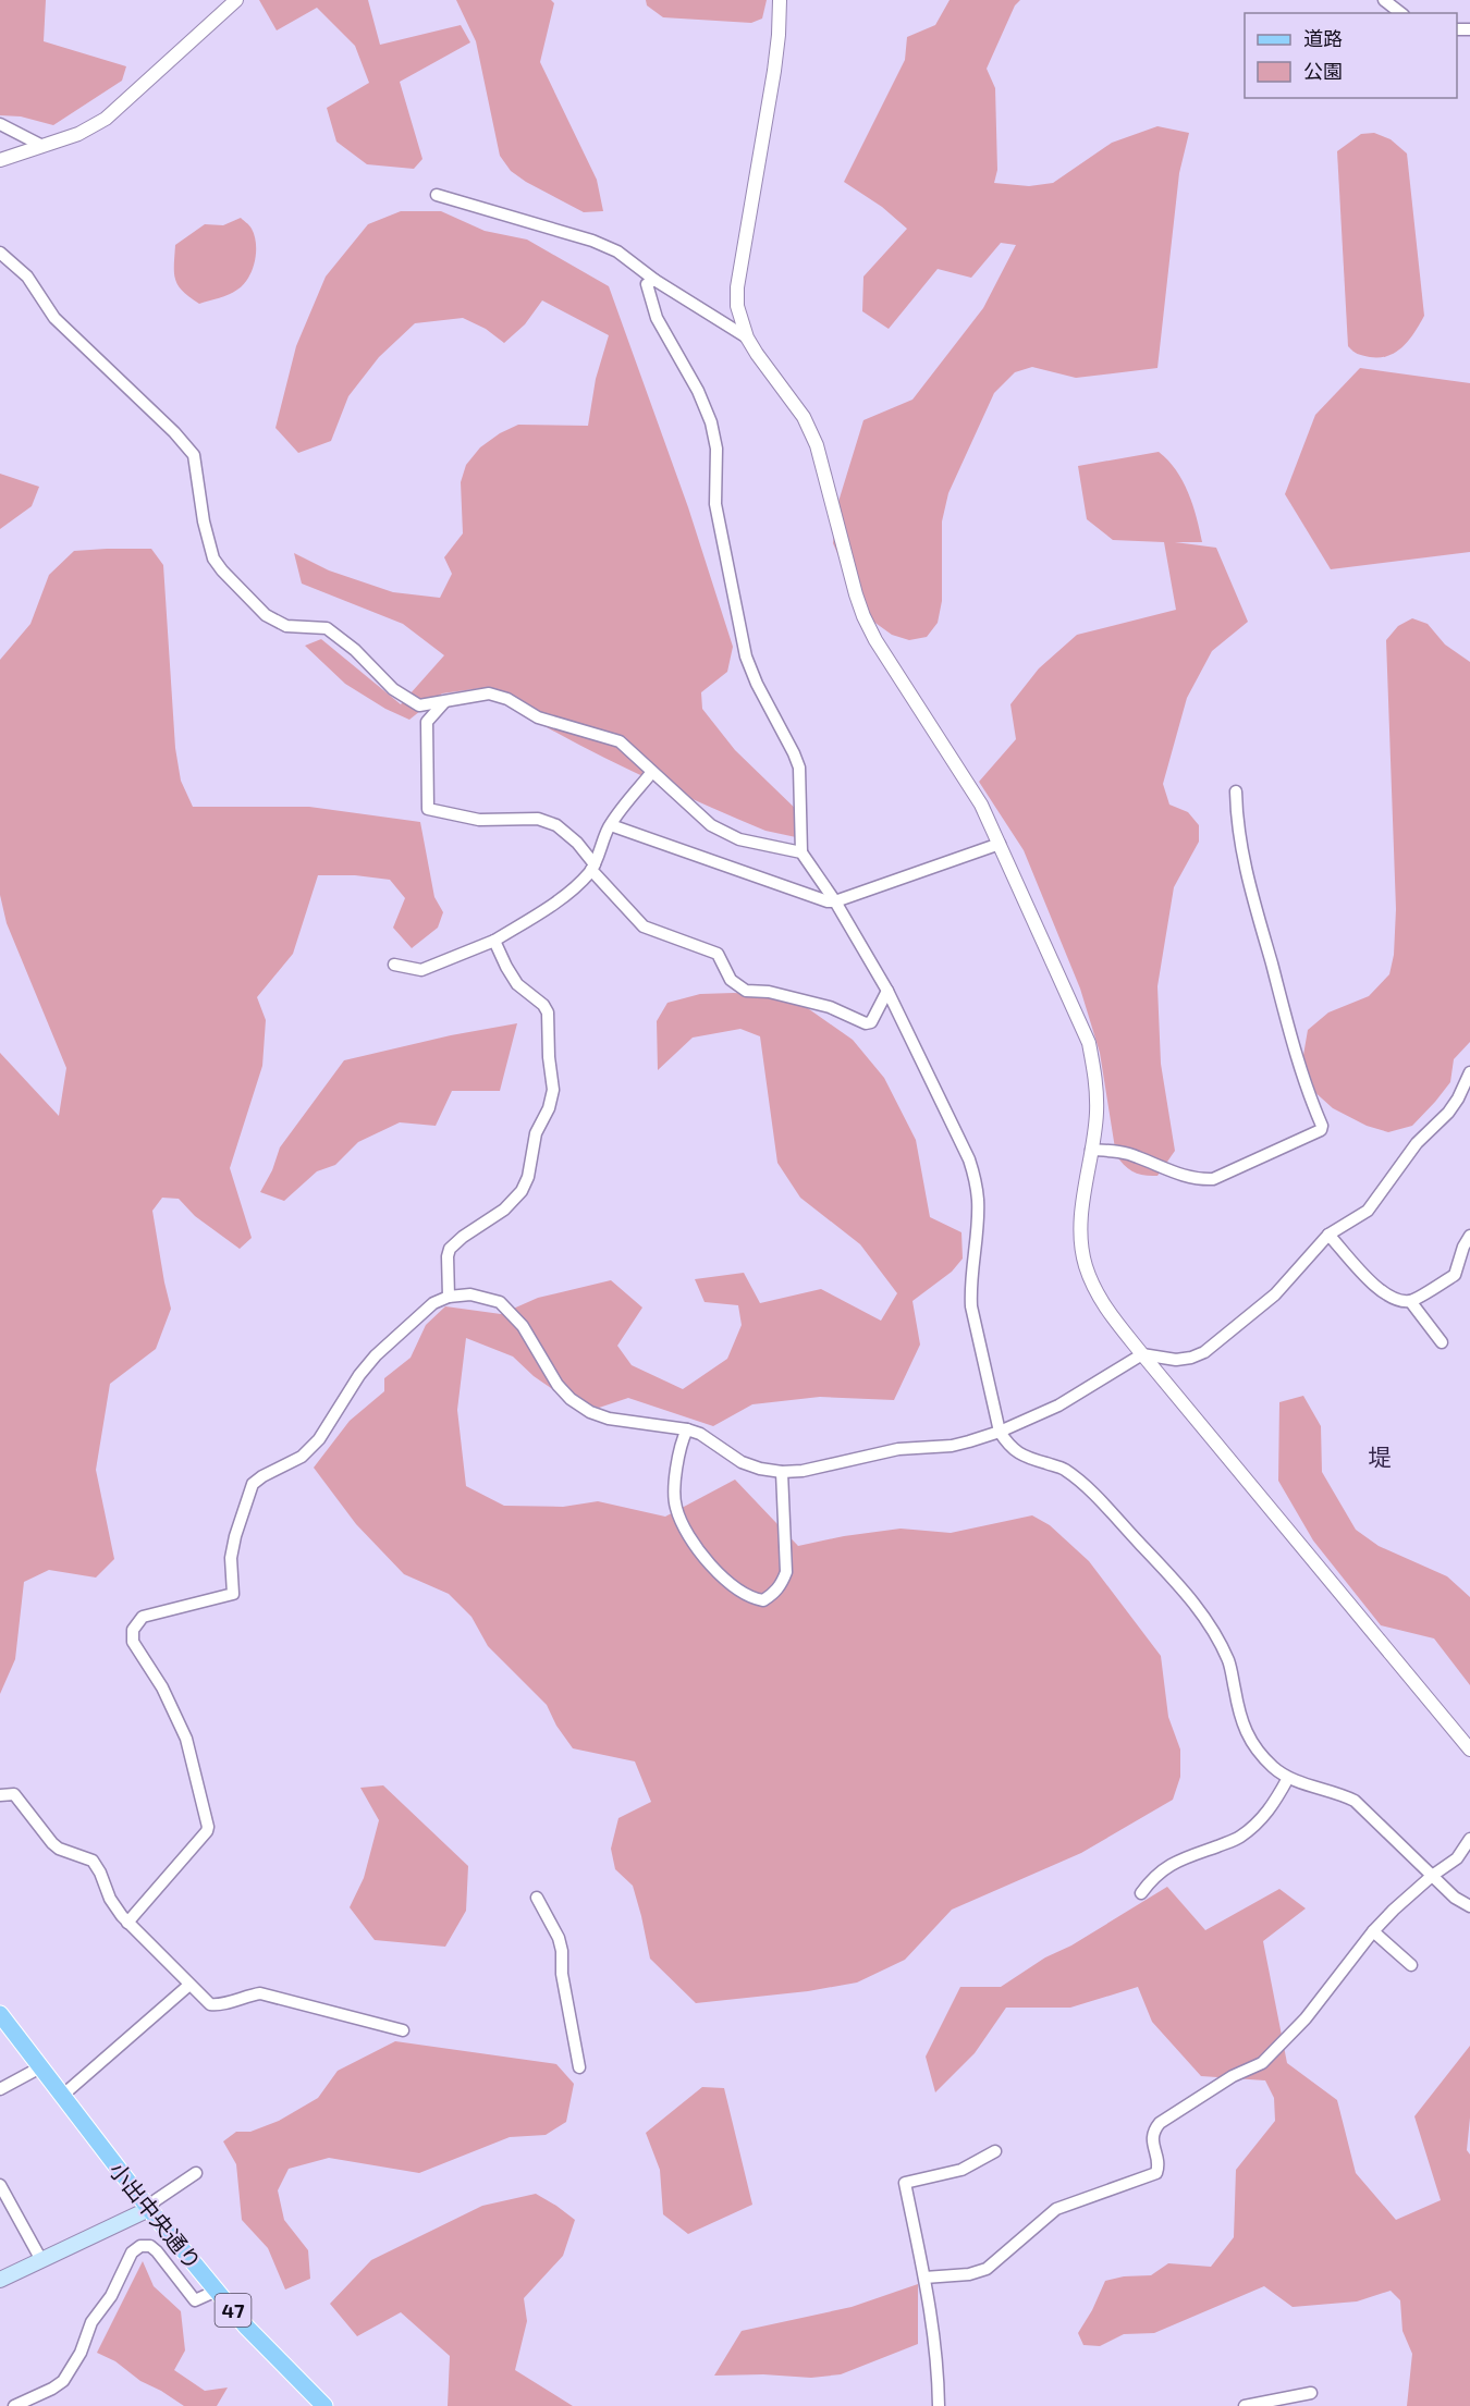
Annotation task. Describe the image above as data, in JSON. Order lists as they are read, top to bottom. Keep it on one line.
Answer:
{"streets":{"main road":["小出中央通り","47"]},"districts":["堤"],"legend":["道路","公園"]}
